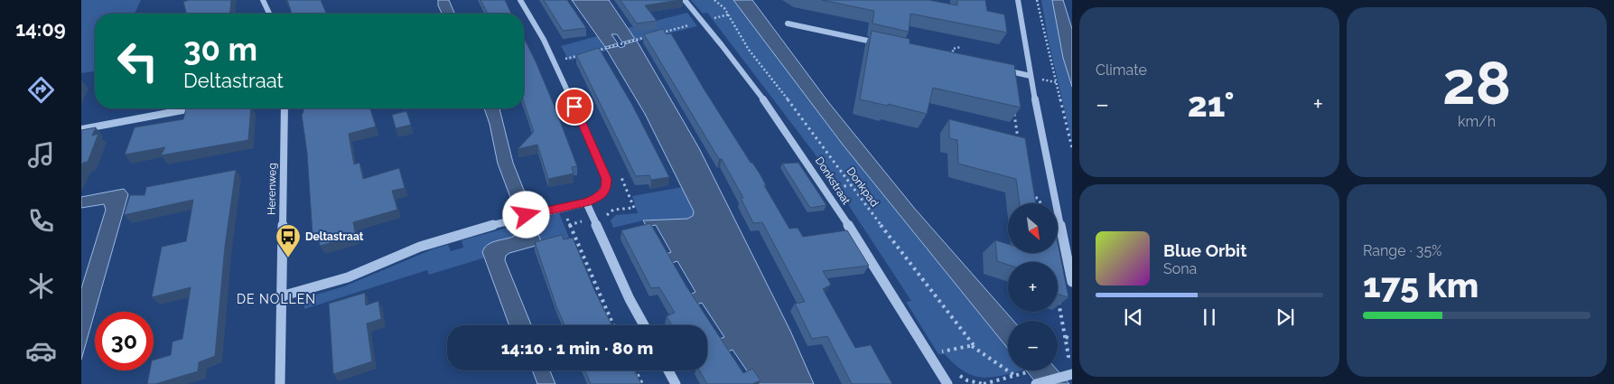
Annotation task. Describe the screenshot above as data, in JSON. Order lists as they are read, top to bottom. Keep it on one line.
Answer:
{"streets":{"street":["Donkstraat","Herenweg"],"path":["Donkpad"]},"districts":["DE NOLLEN"],"places":{"bus stop":["Deltastraat"]},"north":"bottom right","page":{"tabs":"14:09","tile":["Climate",["28","km/h"],["Range · 35%","175 km"]],"turn":["30 m","Deltastraat"],"heat":["−","21°","+"],"map_buttons":["+","−"],"song":["Blue Orbit","Sona"],"limit":"30","trip":"14:10 · 1 min · 80 m"}}
